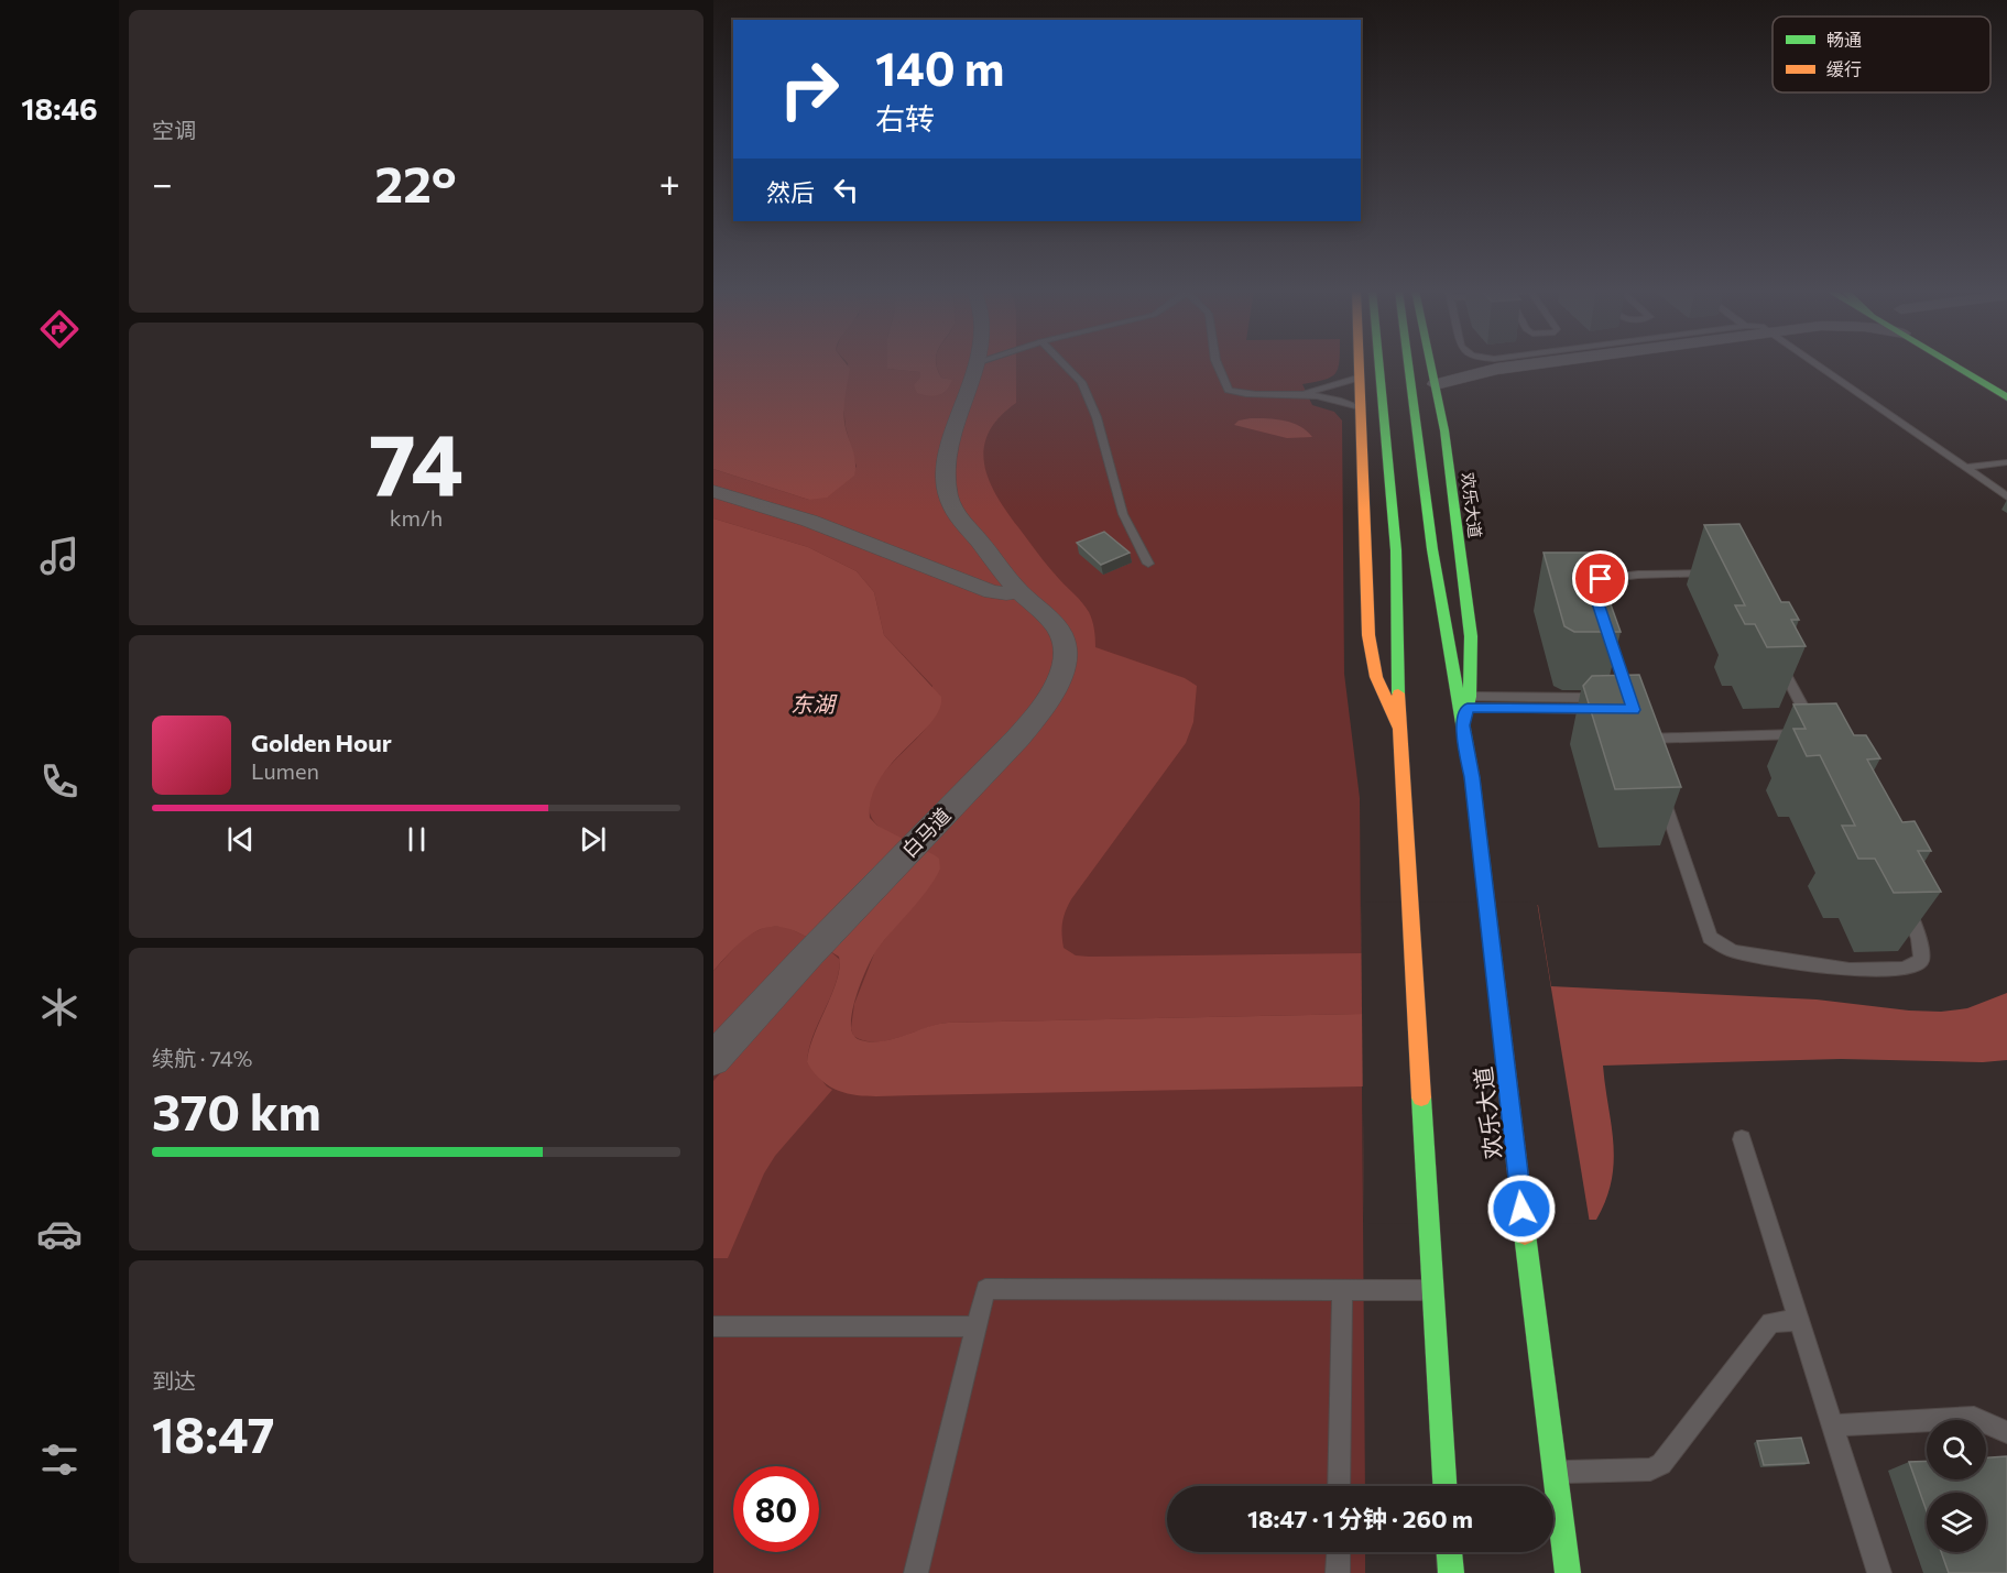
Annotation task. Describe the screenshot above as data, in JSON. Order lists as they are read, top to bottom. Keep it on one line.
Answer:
{"streets":{"main road":["欢乐大道"],"street":["白马道"]},"water":["东湖"],"legend":["畅通","缓行"],"page":{"tabs":"18:46","tile":["空调",["74","km/h"],["续航 · 74%","370 km"],["到达","18:47"]],"turn":["140 m","右转"],"heat":["−","22°","+"],"then":"然后","song":["Golden Hour","Lumen"],"limit":"80","trip":"18:47 · 1 分钟 · 260 m"}}
